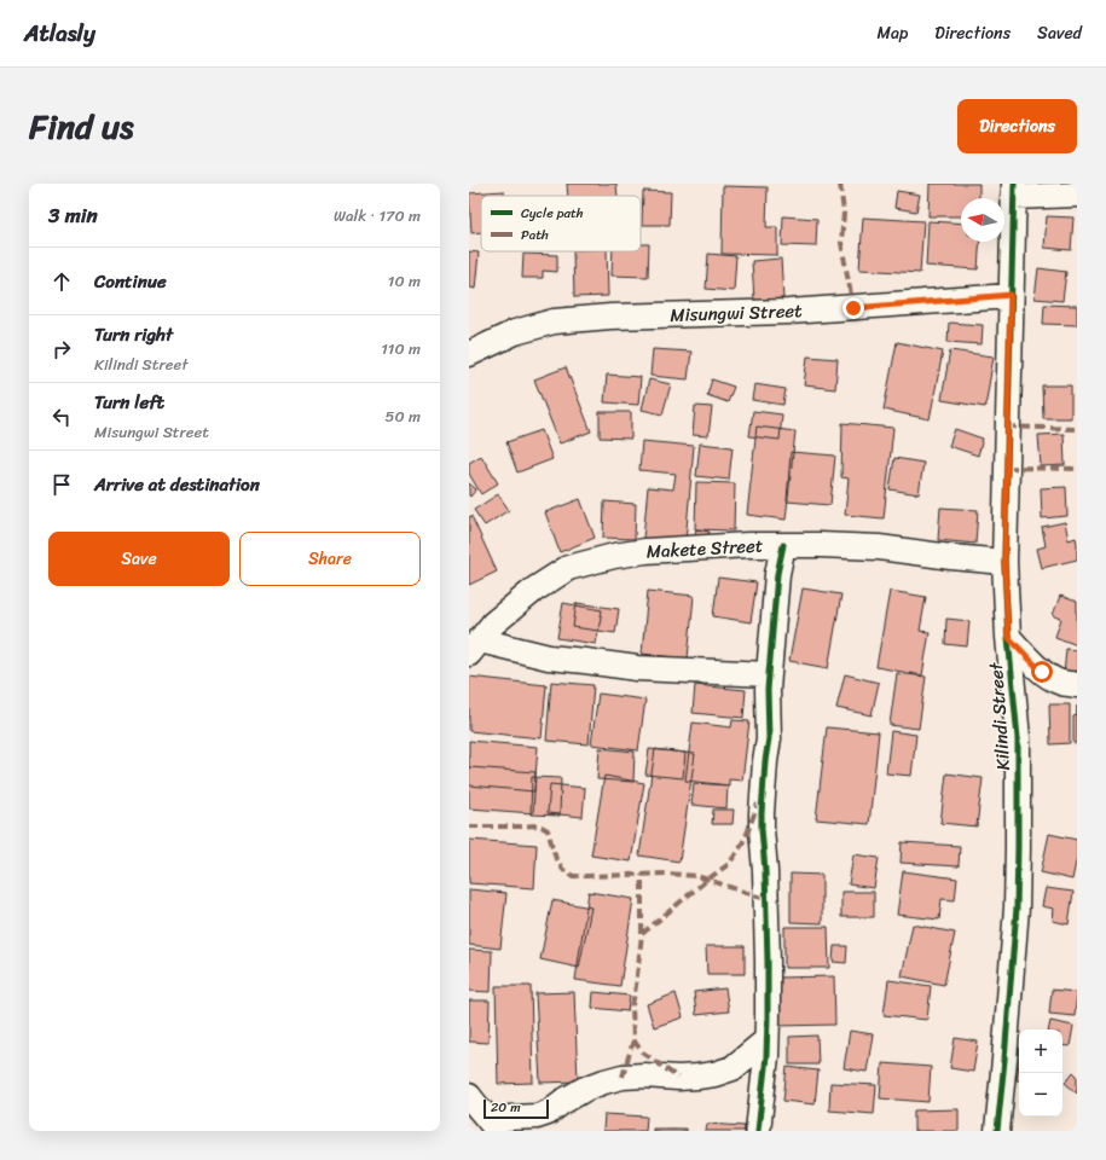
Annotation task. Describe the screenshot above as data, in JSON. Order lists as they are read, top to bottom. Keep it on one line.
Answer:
{"streets":{"street":["Misungwi Street","Makete Street","Kilindi Street"]},"crossings":[["Misungwi Street","Kilindi Street"],["Makete Street","Kilindi Street"]],"legend":["Cycle path","Path"],"scale_bar":"20 m","north":"left","page":{"header":"Atlasly","nav":["Map","Directions","Saved"],"title":"Find us","buttons":["Directions",["Save","Share"]],"heading":["3 min","Walk · 170 m"],"list":[["Continue","10 m"],["Turn right","Kilindi Street","110 m"],["Turn left","Misungwi Street","50 m"],"Arrive at destination"],"map_buttons":["+","−"],"scale":"20 m"}}
